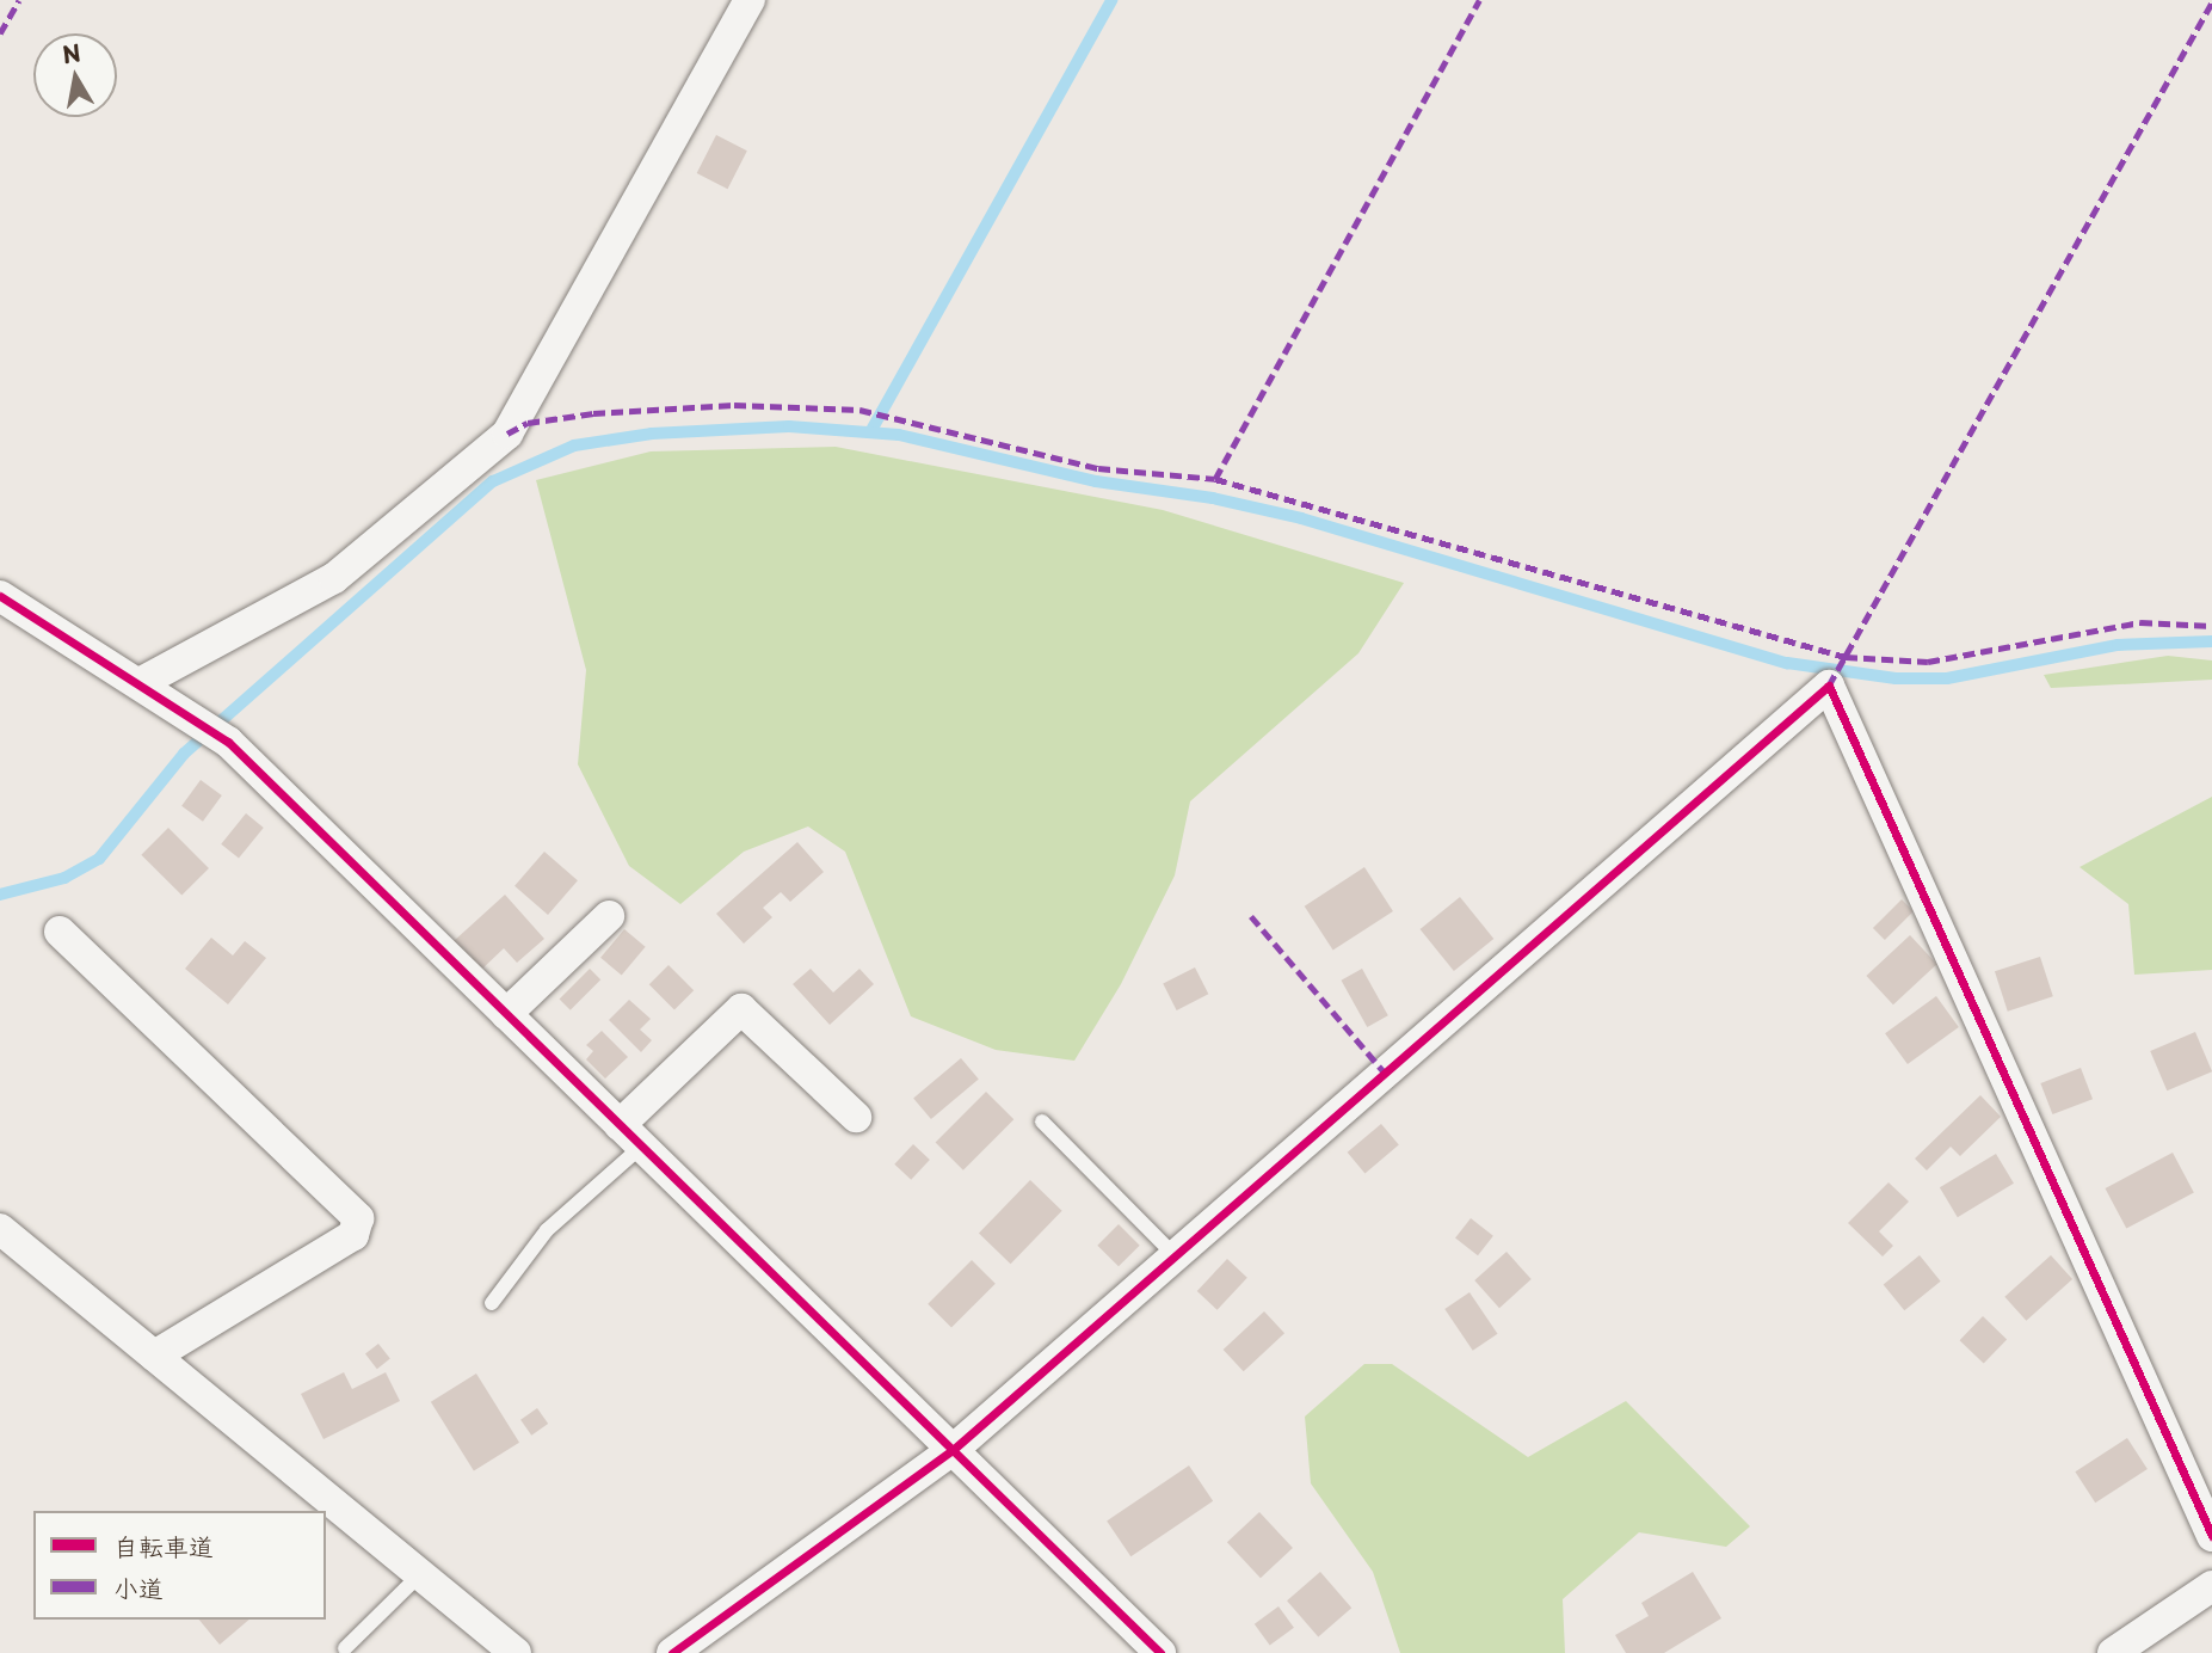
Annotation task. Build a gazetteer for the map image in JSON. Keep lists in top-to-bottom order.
{
  "legend": ["自転車道", "小道"],
  "north": "top"
}
